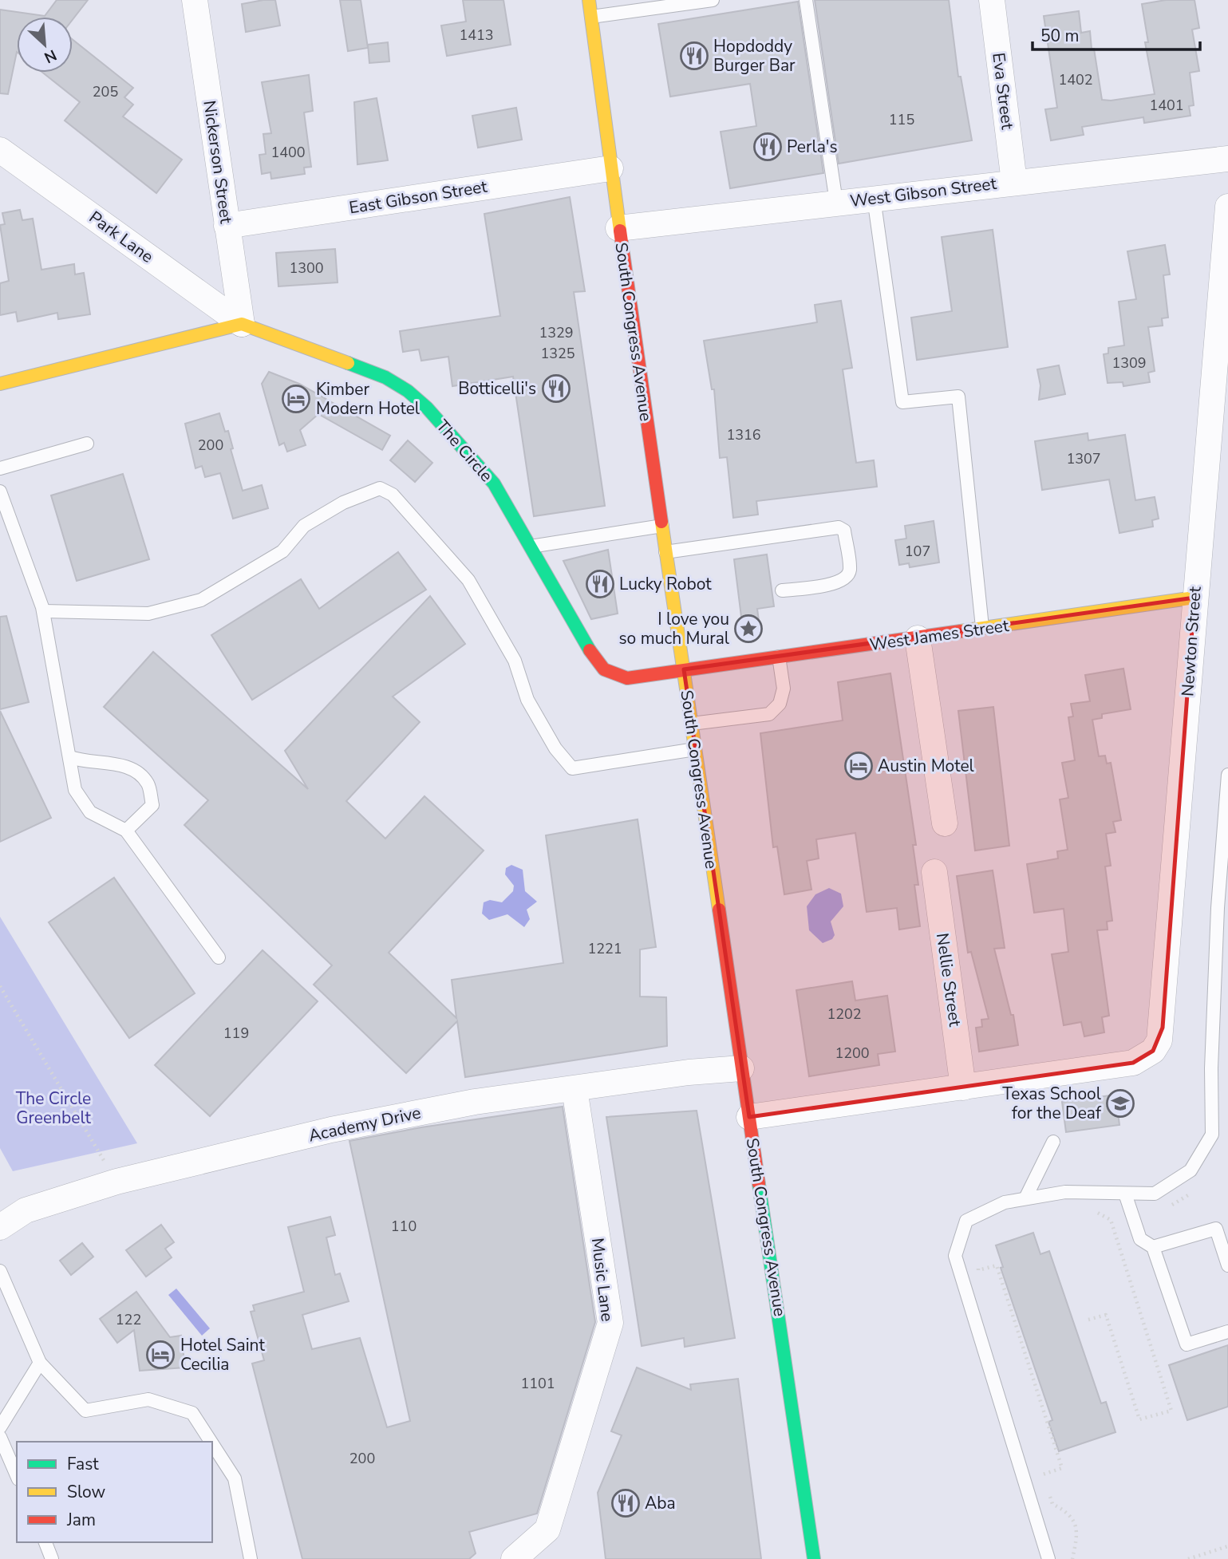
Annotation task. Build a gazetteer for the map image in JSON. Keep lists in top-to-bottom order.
{
  "streets": {
    "main road": ["South Congress Avenue", "The Circle", "West James Street"],
    "street": [
      "Eva Street",
      "Nickerson Street",
      "West Gibson Street",
      "East Gibson Street",
      "Park Lane",
      "Newton Street",
      "Nellie Street",
      "Academy Drive",
      "Music Lane"
    ]
  },
  "crossings": [
    ["Eva Street", "West Gibson Street"],
    ["Nickerson Street", "East Gibson Street"],
    ["Nickerson Street", "Park Lane"],
    ["Nickerson Street", "The Circle"],
    ["West Gibson Street", "South Congress Avenue"],
    ["East Gibson Street", "South Congress Avenue"],
    ["Park Lane", "The Circle"],
    ["South Congress Avenue", "The Circle"],
    ["South Congress Avenue", "West James Street"],
    ["South Congress Avenue", "Academy Drive"],
    ["The Circle", "West James Street"],
    ["West James Street", "Newton Street"],
    ["Newton Street", "Nellie Street"],
    ["Academy Drive", "Music Lane"]
  ],
  "parks": ["The Circle Greenbelt"],
  "places": {
    "restaurant": [
      "Hopdoddy Burger Bar",
      "Perla's",
      "Botticelli's",
      "Lucky Robot",
      "Aba"
    ],
    "hotel": ["Kimber Modern Hotel", "Austin Motel", "Hotel Saint Cecilia"],
    "place": ["I love you so much Mural"],
    "school or university": ["Texas School for the Deaf"]
  },
  "house_numbers": [
    "1413",
    "1402",
    "205",
    "1401",
    "115",
    "1400",
    "1300",
    "1329",
    "1325",
    "1309",
    "1316",
    "200",
    "1307",
    "107",
    "1221",
    "1202",
    "119",
    "1200",
    "110",
    "122",
    "1101",
    "200"
  ],
  "legend": ["Fast", "Slow", "Jam"],
  "scale_bar": "50 m",
  "north": "bottom right"
}
